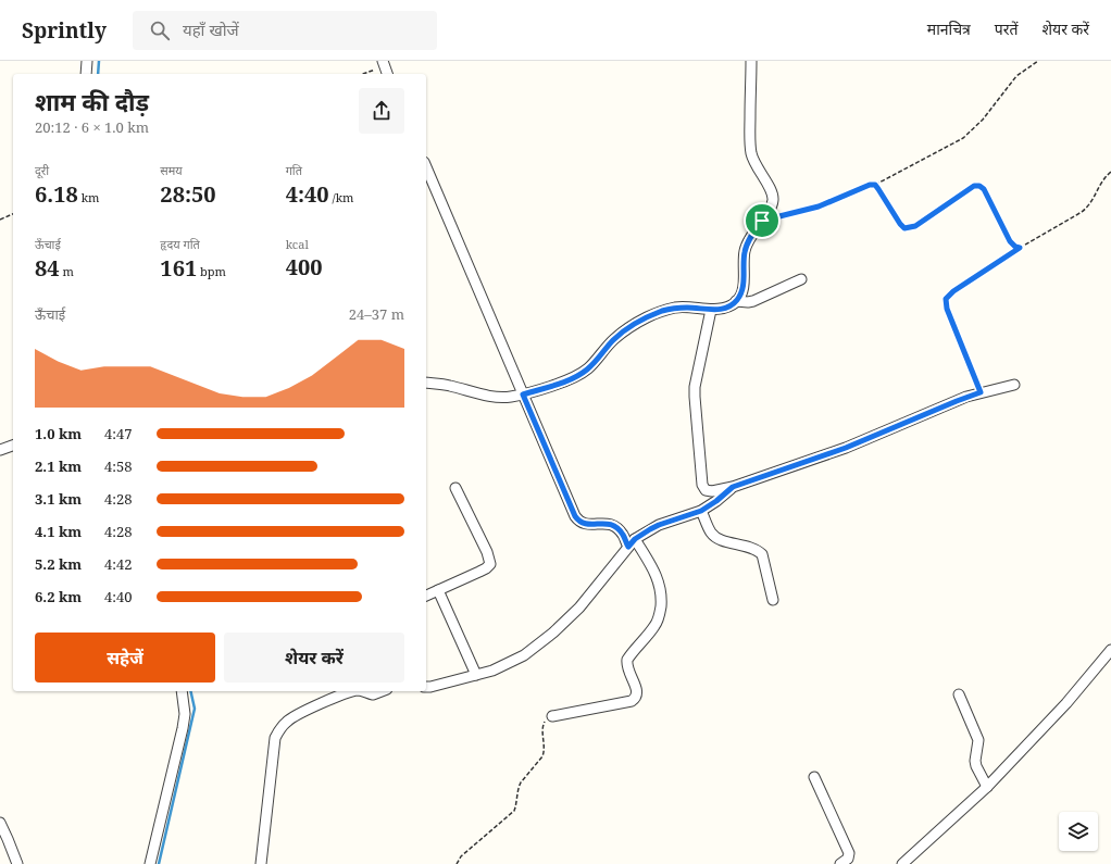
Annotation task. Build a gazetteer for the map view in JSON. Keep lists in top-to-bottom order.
{
  "page": {
    "header": "Sprintly",
    "search": "यहाँ खोजें",
    "nav": ["मानचित्र", "परतें", "शेयर करें"],
    "heading": ["शाम की दौड़", "20:12 · 6 × 1.0 km"],
    "stats": [
      ["दूरी", "6.18 km"],
      ["समय", "28:50"],
      ["गति", "4:40 /km"],
      ["ऊँचाई", "84 m"],
      ["हृदय गति", "161 bpm"],
      ["kcal", "400"]
    ],
    "chart": ["ऊँचाई", "24–37 m"],
    "list": [
      {
        "name": "1.0 km",
        "note": "4:47"
      },
      {
        "name": "2.1 km",
        "note": "4:58"
      },
      {
        "name": "3.1 km",
        "note": "4:28"
      },
      {
        "name": "4.1 km",
        "note": "4:28"
      },
      {
        "name": "5.2 km",
        "note": "4:42"
      },
      {
        "name": "6.2 km",
        "note": "4:40"
      }
    ],
    "buttons": ["सहेजें", "शेयर करें"]
  }
}
